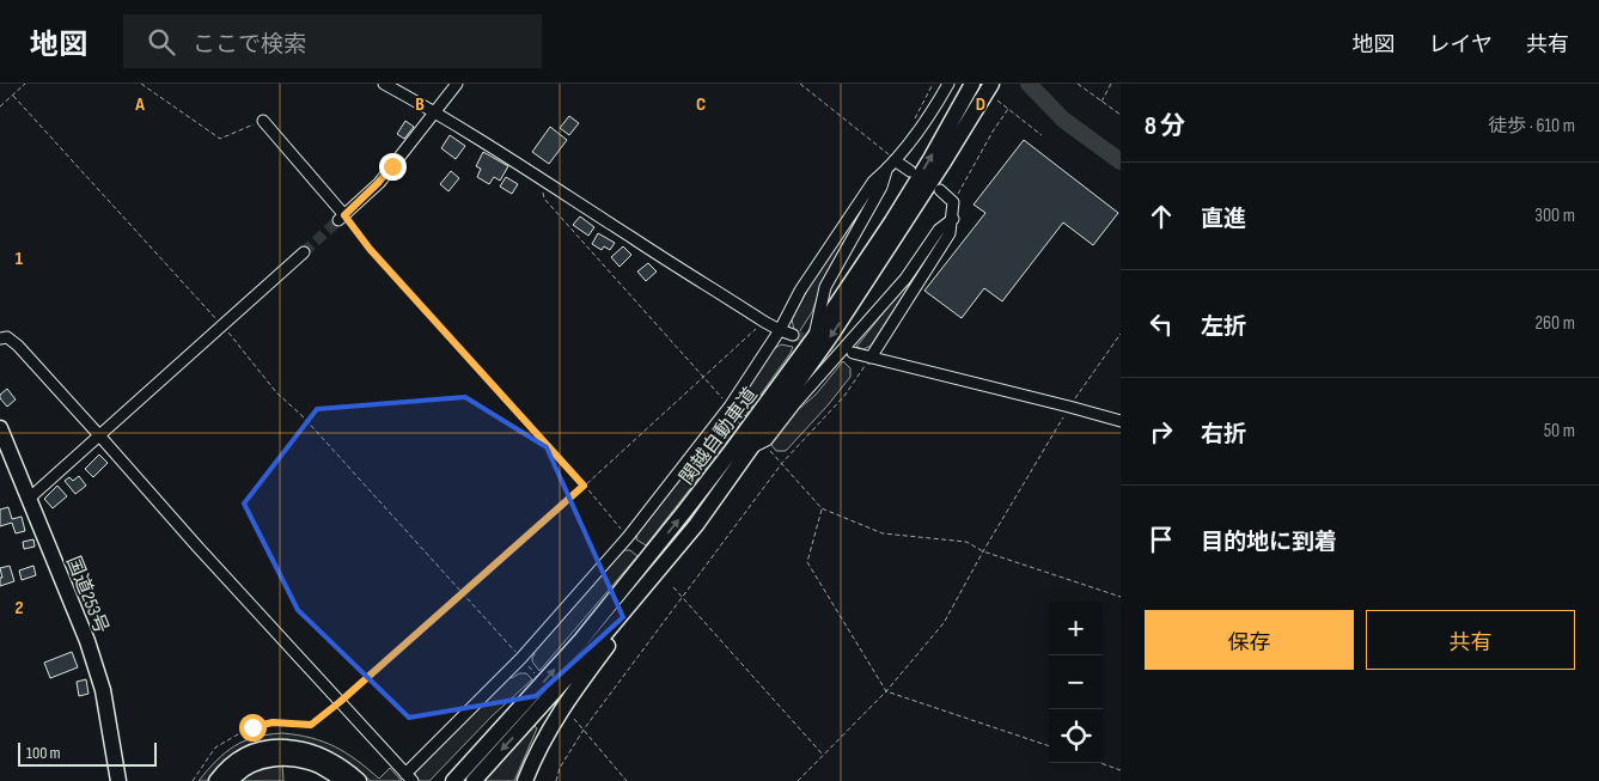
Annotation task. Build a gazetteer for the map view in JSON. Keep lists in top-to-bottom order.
{
  "streets": {
    "highway": ["関越自動車道", "国道253号"]
  },
  "scale_bar": "100 m",
  "page": {
    "header": "地図",
    "search": "ここで検索",
    "nav": ["地図", "レイヤ", "共有"],
    "heading": ["8 分", "徒歩 · 610 m"],
    "list": [
      ["直進", "300 m"],
      ["左折", "260 m"],
      ["右折", "50 m"],
      "目的地に到着"
    ],
    "buttons": ["保存", "共有"],
    "map_buttons": ["+", "−"],
    "scale": "100 m"
  },
  "grid": {
    "columns": [
      "A",
      "B",
      "C",
      "D"
    ],
    "rows": ["1", "2"]
  }
}
